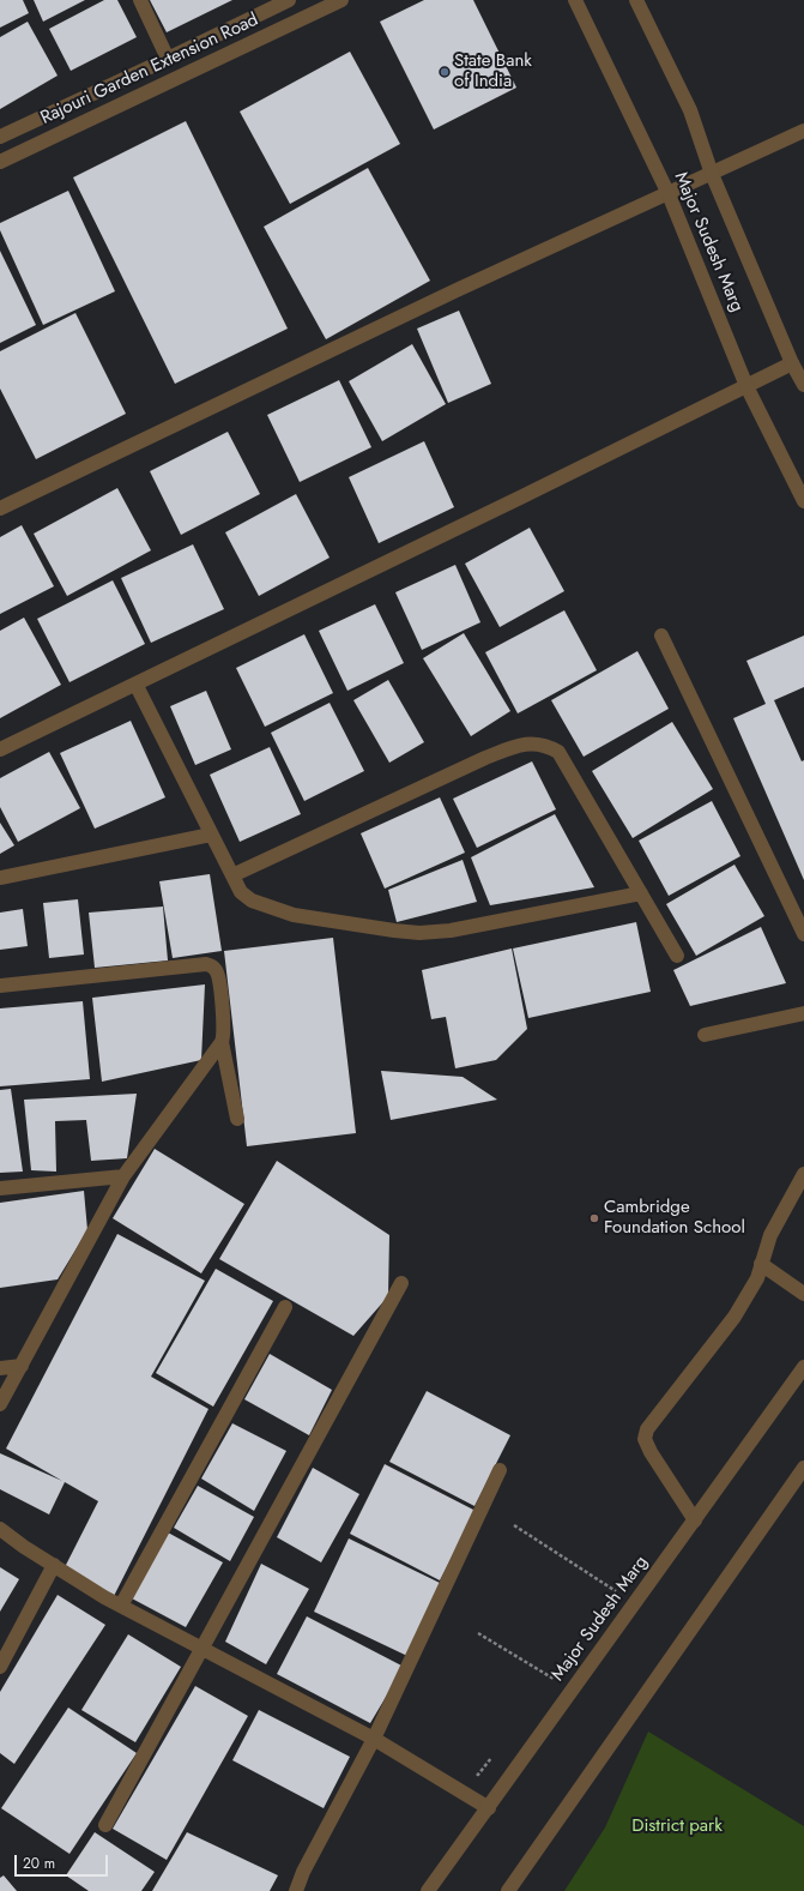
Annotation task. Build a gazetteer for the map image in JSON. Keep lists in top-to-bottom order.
{
  "streets": {
    "street": ["Rajouri Garden Extension Road", "Major Sudesh Marg"]
  },
  "parks": ["District park"],
  "places": ["State Bank of India", "Cambridge Foundation School"],
  "scale_bar": "20 m"
}
